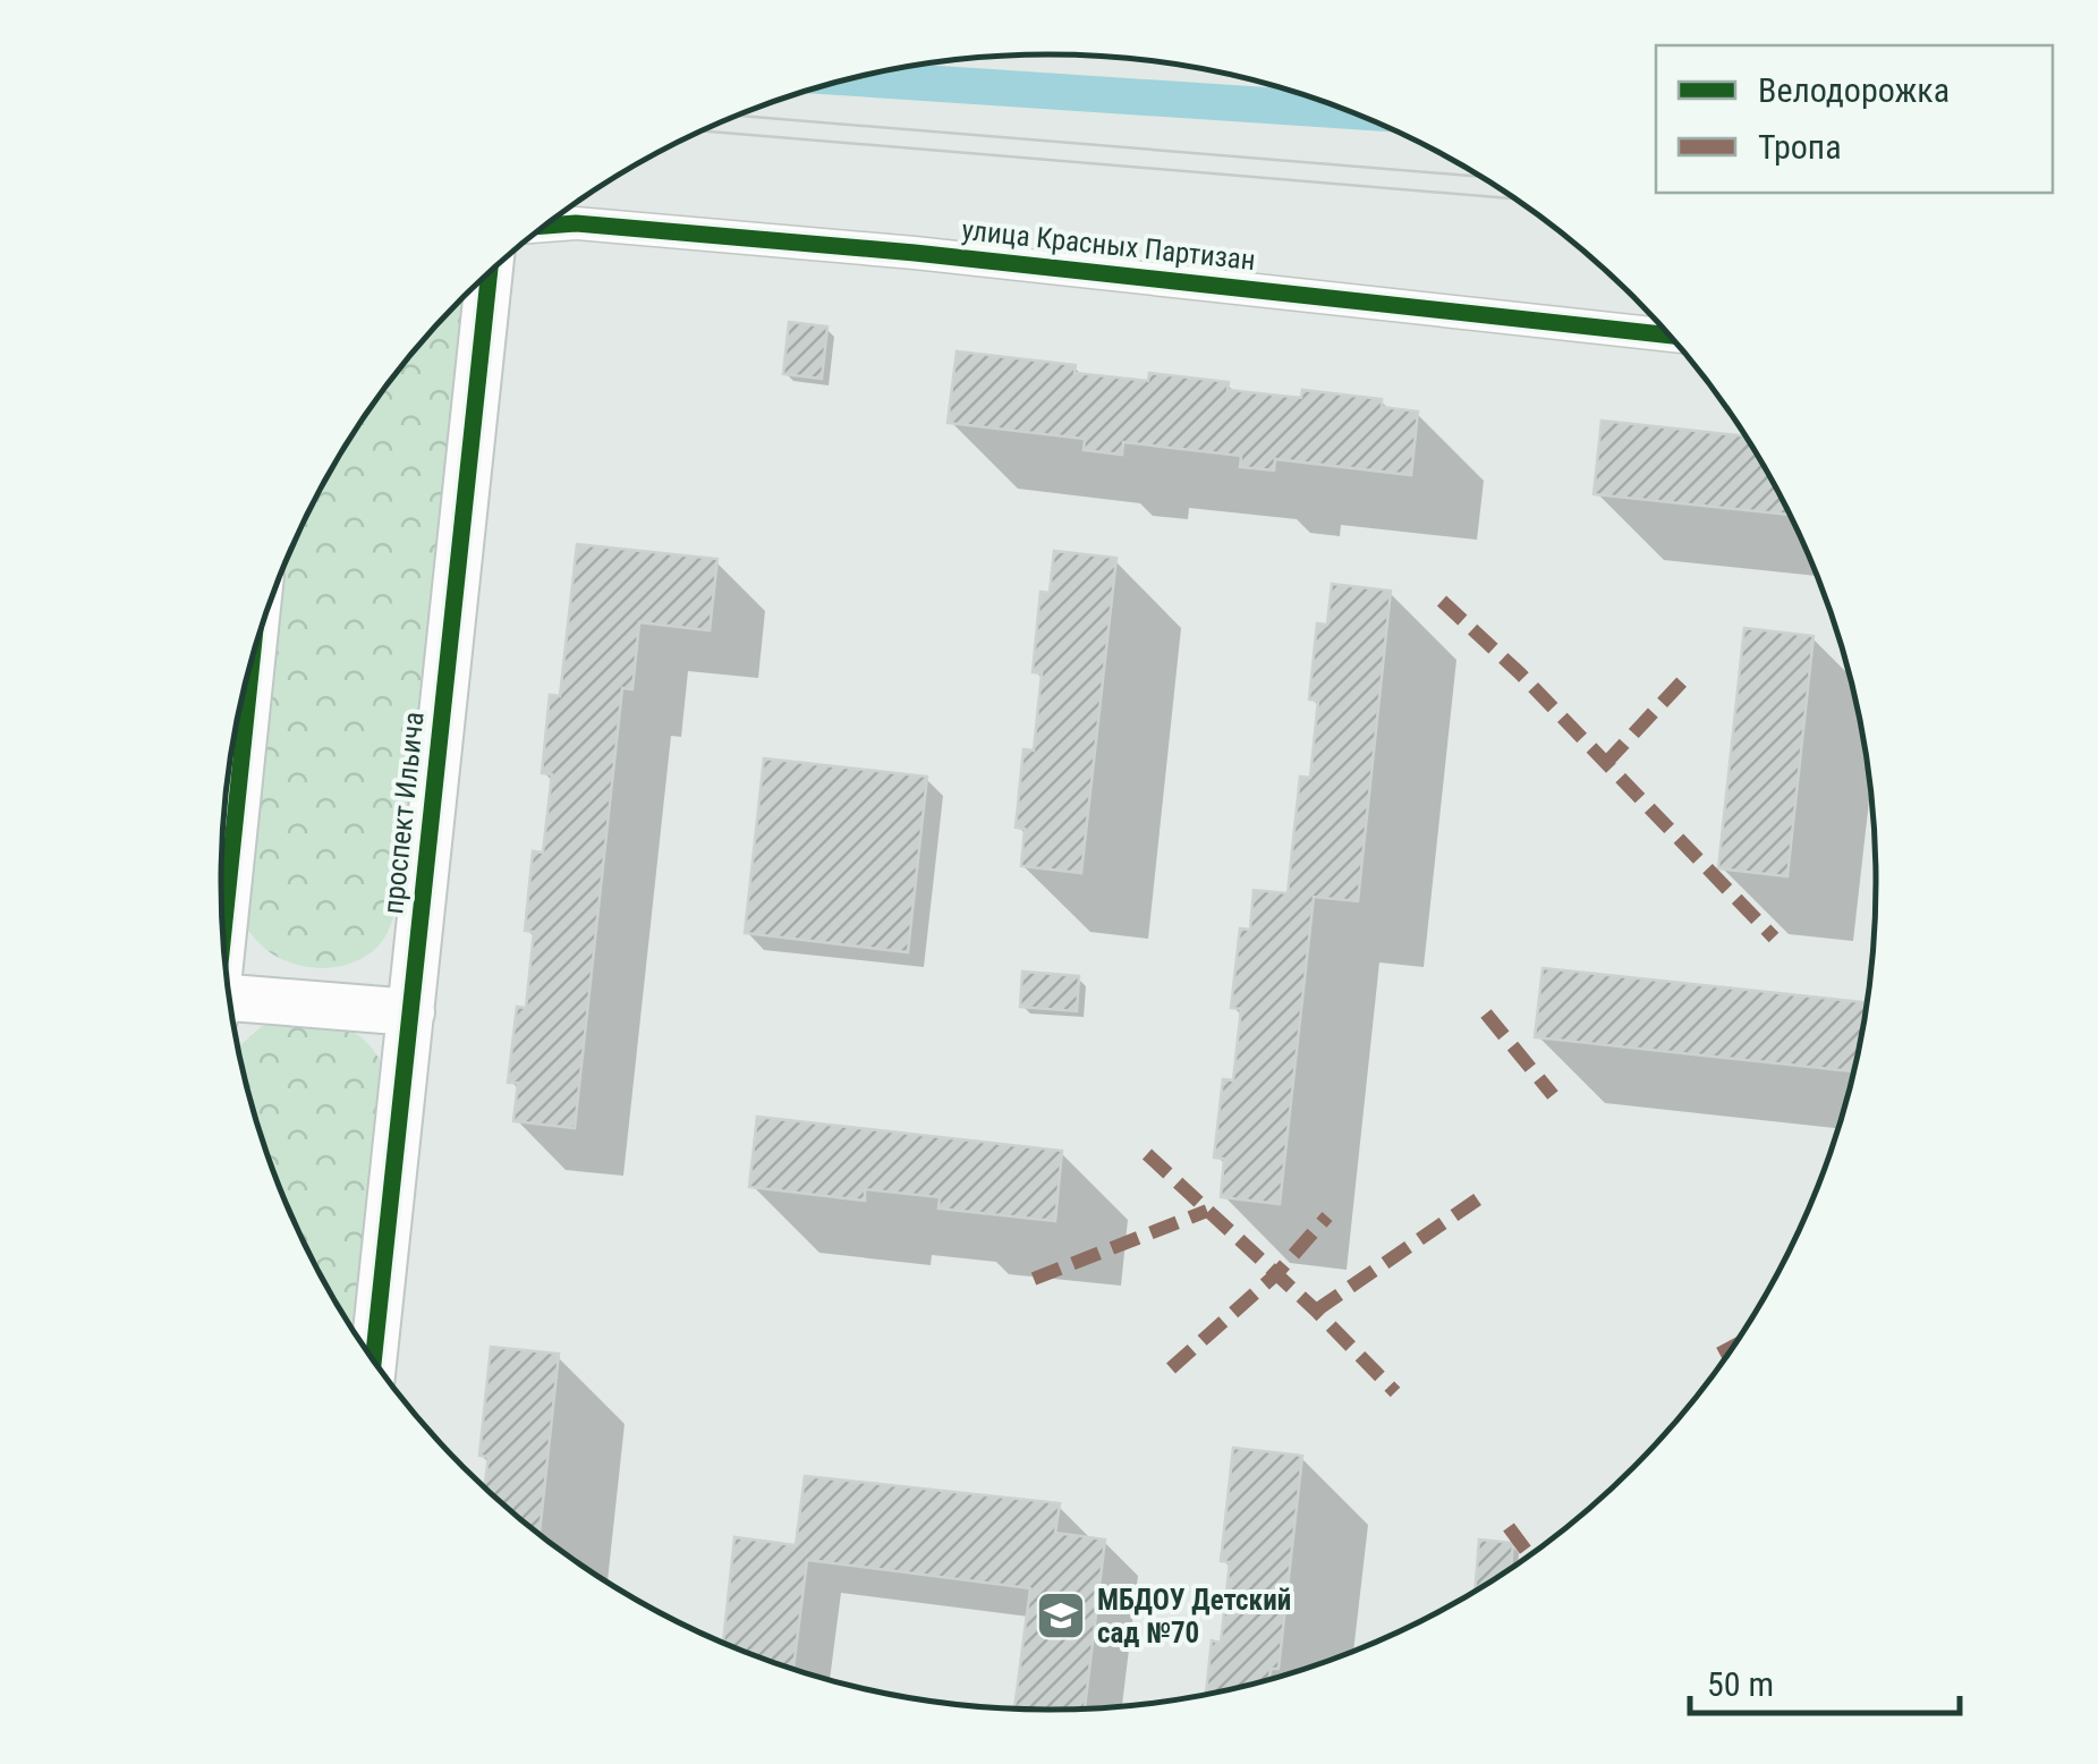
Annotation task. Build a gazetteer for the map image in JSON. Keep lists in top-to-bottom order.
{
  "streets": {
    "street": ["улица Красных Партизан", "проспект Ильича"]
  },
  "places": {
    "school or university": ["МБДОУ Детский сад №70"]
  },
  "legend": ["Велодорожка", "Тропа"],
  "scale_bar": "50 m"
}
